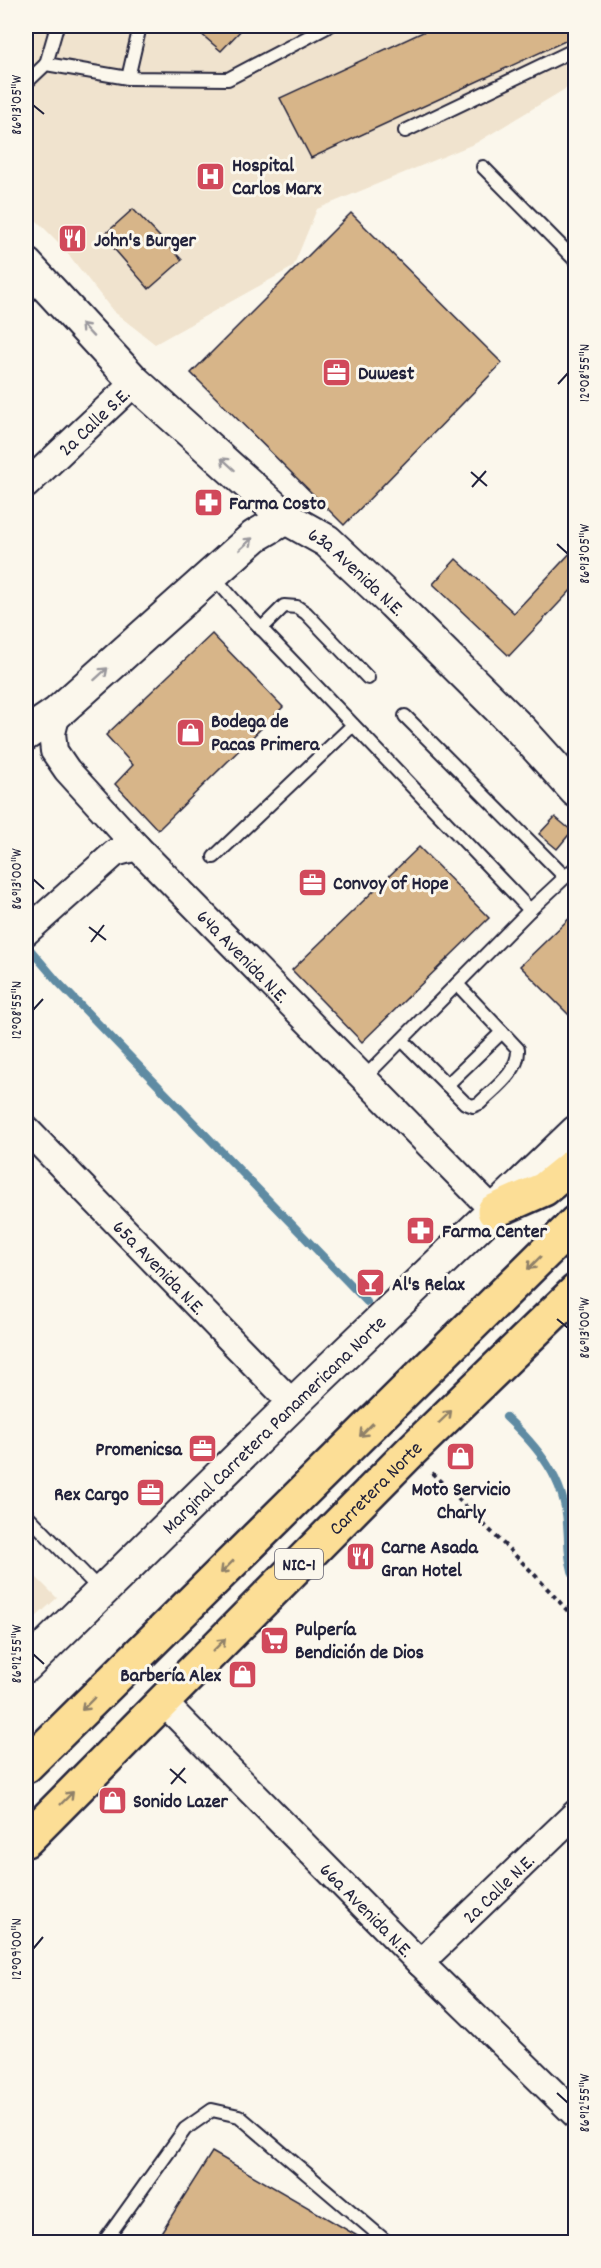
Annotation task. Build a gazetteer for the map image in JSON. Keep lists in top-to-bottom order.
{
  "streets": {
    "highway": ["Carretera Norte", "NIC-1"],
    "street": [
      "2a Calle S.E.",
      "63a Avenida N.E.",
      "64a Avenida N.E.",
      "65a Avenida N.E.",
      "Marginal Carretera Panamericana Norte",
      "2a Calle N.E.",
      "66a Avenida N.E."
    ]
  },
  "crossings": [
    ["2a Calle S.E.", "63a Avenida N.E."],
    ["64a Avenida N.E.", "Marginal Carretera Panamericana Norte"],
    ["65a Avenida N.E.", "Marginal Carretera Panamericana Norte"],
    ["Carretera Norte", "66a Avenida N.E."],
    ["2a Calle N.E.", "66a Avenida N.E."]
  ],
  "one_way": ["63a Avenida N.E."],
  "places": {
    "hospital": ["Hospital Carlos Marx"],
    "restaurant": ["John's Burger", "Carne Asada Gran Hotel"],
    "office": [
      "Duwest",
      "Convoy of Hope",
      "Promenicsa",
      "Rex Cargo"
    ],
    "pharmacy": ["Farma Costo", "Farma Center"],
    "shop": [
      "Bodega de Pacas Primera",
      "Moto Servicio Charly",
      "Barbería Alex",
      "Sonido Lazer"
    ],
    "bar": ["Al's Relax"],
    "supermarket": ["Pulpería Bendición de Dios"]
  },
  "coordinates": [
    "86°13'05\"W",
    "12°08'55\"N",
    "86°13'00\"W",
    "86°12'55\"W",
    "12°09'00\"N"
  ]
}
